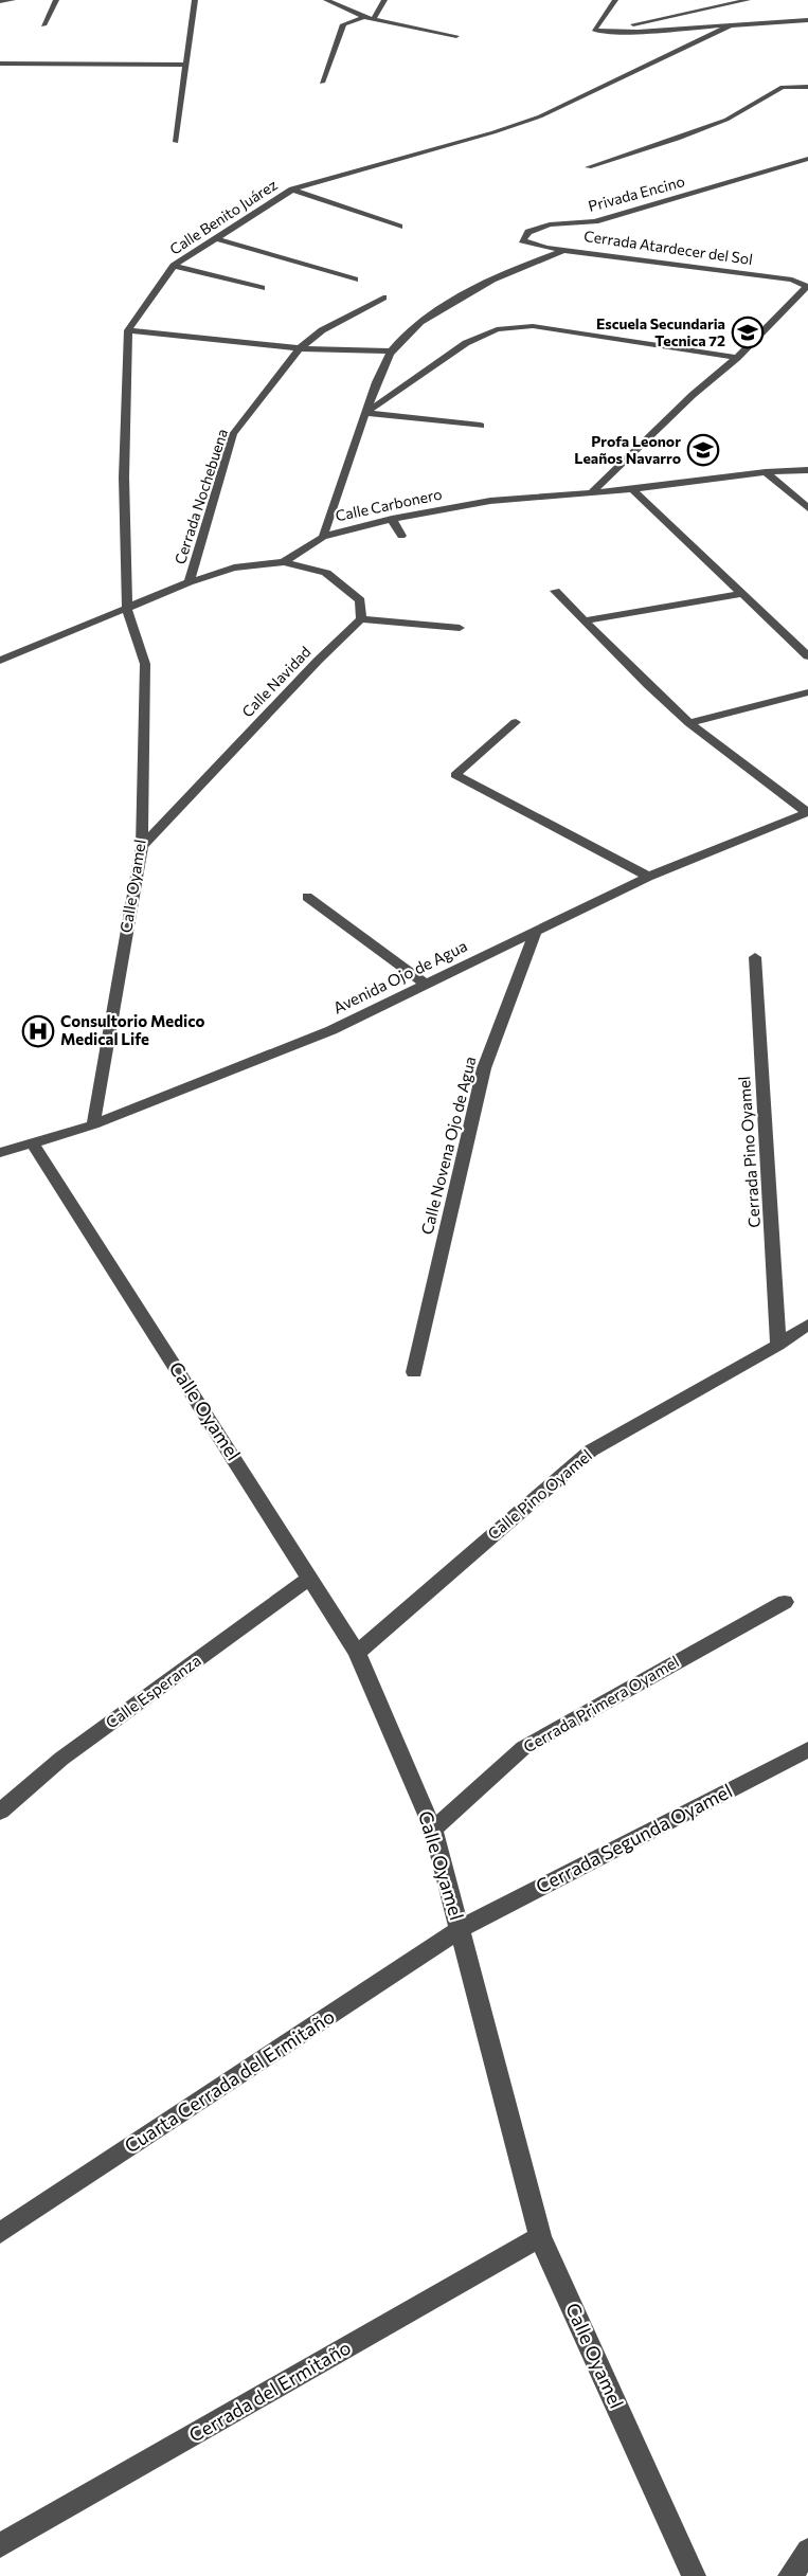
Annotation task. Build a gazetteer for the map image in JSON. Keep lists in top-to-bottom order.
{
  "streets": {
    "street": [
      "Privada Encino",
      "Calle Benito Juárez",
      "Cerrada Atardecer del Sol",
      "Cerrada Nochebuena",
      "Calle Carbonero",
      "Calle Navidad",
      "Calle Oyamel",
      "Avenida Ojo de Agua",
      "Calle Novena Ojo de Agua",
      "Cerrada Pino Oyamel",
      "Calle Pino Oyamel",
      "Calle Esperanza",
      "Cerrada Primera Oyamel",
      "Cerrada Segunda Oyamel",
      "Cuarta Cerrada del Ermitaño",
      "Cerrada del Ermitaño"
    ]
  },
  "crossings": [
    ["Privada Encino", "Cerrada Atardecer del Sol"],
    ["Cerrada Atardecer del Sol", "Calle Carbonero"],
    ["Cerrada Nochebuena", "Calle Carbonero"],
    ["Calle Carbonero", "Calle Oyamel"],
    ["Calle Navidad", "Calle Oyamel"],
    ["Calle Oyamel", "Avenida Ojo de Agua"],
    ["Calle Oyamel", "Calle Pino Oyamel"],
    ["Calle Oyamel", "Calle Esperanza"],
    ["Calle Oyamel", "Cerrada Primera Oyamel"],
    ["Calle Oyamel", "Cerrada Segunda Oyamel"],
    ["Calle Oyamel", "Cuarta Cerrada del Ermitaño"],
    ["Calle Oyamel", "Cerrada del Ermitaño"],
    ["Avenida Ojo de Agua", "Calle Novena Ojo de Agua"],
    ["Cerrada Pino Oyamel", "Calle Pino Oyamel"],
    ["Cerrada Segunda Oyamel", "Cuarta Cerrada del Ermitaño"]
  ],
  "places": {
    "school or university": ["Escuela Secundaria Tecnica 72", "Profa Leonor Leaños Navarro"],
    "hospital": ["Consultorio Medico Medical Life"]
  }
}
